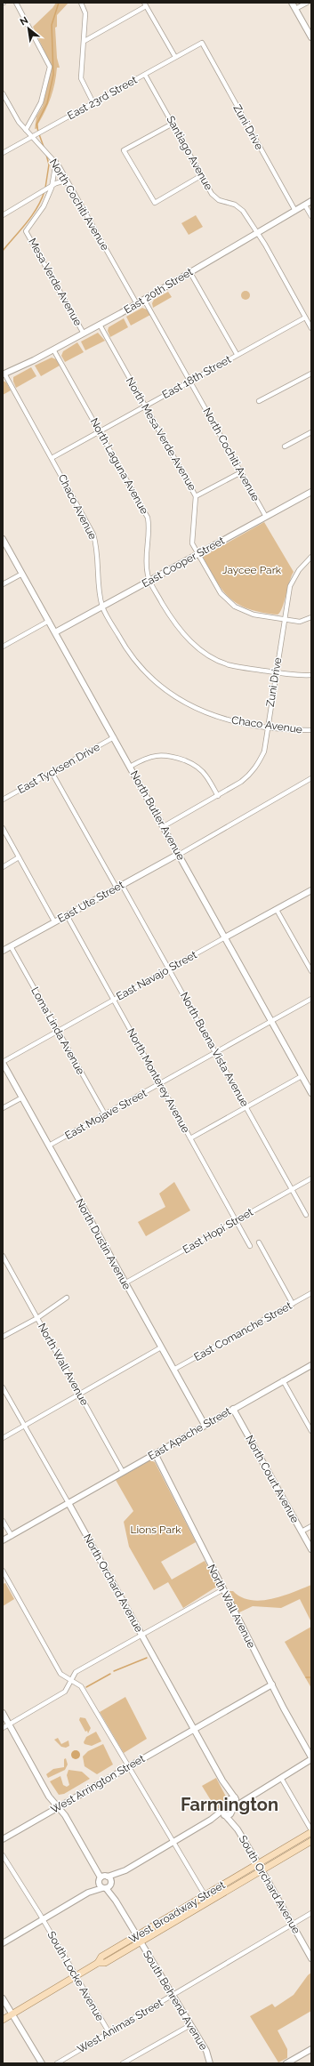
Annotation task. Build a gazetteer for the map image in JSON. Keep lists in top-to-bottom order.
{
  "streets": {
    "main road": ["West Broadway Street"],
    "street": [
      "East 23rd Street",
      "Zuni Drive",
      "Santiago Avenue",
      "North Cochiti Avenue",
      "Mesa Verde Avenue",
      "East 20th Street",
      "East 18th Street",
      "North Mesa Verde Avenue",
      "North Laguna Avenue",
      "Chaco Avenue",
      "East Cooper Street",
      "East Tycksen Drive",
      "North Butler Avenue",
      "East Ute Street",
      "East Navajo Street",
      "Loma Linda Avenue",
      "North Buena Vista Avenue",
      "North Monterey Avenue",
      "East Mojave Street",
      "East Hopi Street",
      "North Dustin Avenue",
      "East Comanche Street",
      "North Wall Avenue",
      "East Apache Street",
      "North Court Avenue",
      "North Orchard Avenue",
      "West Arrington Street",
      "South Orchard Avenue",
      "South Locke Avenue",
      "South Behrend Avenue",
      "West Animas Street"
    ]
  },
  "crossings": [
    ["East 23rd Street", "Zuni Drive"],
    ["East 23rd Street", "Santiago Avenue"],
    ["East 23rd Street", "North Cochiti Avenue"],
    ["Zuni Drive", "East 20th Street"],
    ["Zuni Drive", "North Mesa Verde Avenue"],
    ["Zuni Drive", "North Laguna Avenue"],
    ["Zuni Drive", "Chaco Avenue"],
    ["Zuni Drive", "North Butler Avenue"],
    ["Santiago Avenue", "East 20th Street"],
    ["Santiago Avenue", "East 18th Street"],
    ["North Cochiti Avenue", "East 20th Street"],
    ["North Cochiti Avenue", "East 18th Street"],
    ["North Cochiti Avenue", "East Cooper Street"],
    ["Mesa Verde Avenue", "East 20th Street"],
    ["East 20th Street", "North Mesa Verde Avenue"],
    ["East 20th Street", "North Laguna Avenue"],
    ["East 20th Street", "Chaco Avenue"],
    ["East 18th Street", "North Mesa Verde Avenue"],
    ["East 18th Street", "North Laguna Avenue"],
    ["East 18th Street", "Chaco Avenue"],
    ["North Mesa Verde Avenue", "East Cooper Street"],
    ["North Laguna Avenue", "East Cooper Street"],
    ["Chaco Avenue", "East Cooper Street"],
    ["East Cooper Street", "North Butler Avenue"],
    ["East Tycksen Drive", "North Butler Avenue"],
    ["East Tycksen Drive", "North Buena Vista Avenue"],
    ["North Butler Avenue", "East Ute Street"],
    ["North Butler Avenue", "East Navajo Street"],
    ["North Butler Avenue", "East Mojave Street"],
    ["East Ute Street", "Loma Linda Avenue"],
    ["East Ute Street", "North Buena Vista Avenue"],
    ["East Ute Street", "North Monterey Avenue"],
    ["East Navajo Street", "Loma Linda Avenue"],
    ["East Navajo Street", "North Buena Vista Avenue"],
    ["East Navajo Street", "North Monterey Avenue"],
    ["East Navajo Street", "North Dustin Avenue"],
    ["Loma Linda Avenue", "East Mojave Street"],
    ["North Buena Vista Avenue", "East Mojave Street"],
    ["North Buena Vista Avenue", "East Hopi Street"],
    ["North Monterey Avenue", "East Mojave Street"],
    ["North Monterey Avenue", "East Hopi Street"],
    ["East Mojave Street", "North Dustin Avenue"],
    ["East Hopi Street", "North Dustin Avenue"],
    ["North Dustin Avenue", "East Comanche Street"],
    ["North Dustin Avenue", "East Apache Street"],
    ["North Wall Avenue", "East Apache Street"],
    ["North Wall Avenue", "West Arrington Street"],
    ["East Apache Street", "North Court Avenue"],
    ["East Apache Street", "North Orchard Avenue"],
    ["North Orchard Avenue", "West Arrington Street"],
    ["South Orchard Avenue", "West Broadway Street"],
    ["South Orchard Avenue", "West Animas Street"],
    ["West Broadway Street", "South Locke Avenue"],
    ["West Broadway Street", "South Behrend Avenue"],
    ["South Locke Avenue", "West Animas Street"],
    ["South Behrend Avenue", "West Animas Street"]
  ],
  "districts": ["Farmington"],
  "parks": ["Jaycee Park", "Lions Park"],
  "north": "top left"
}
